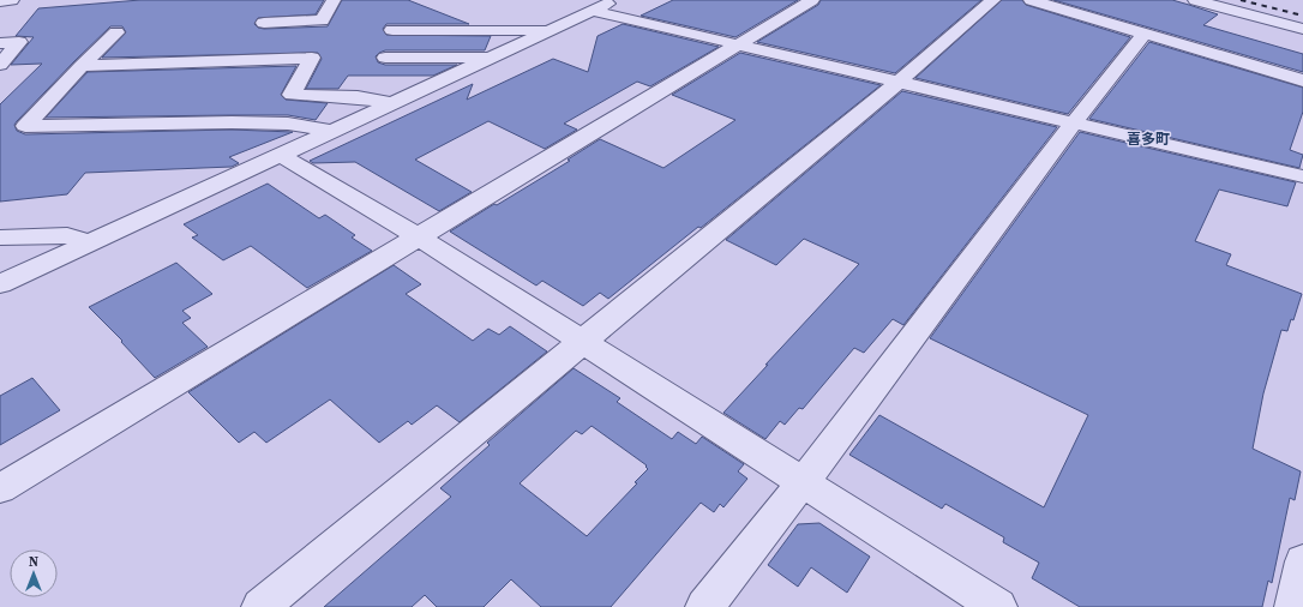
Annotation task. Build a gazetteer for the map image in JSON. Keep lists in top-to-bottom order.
{
  "districts": ["喜多町"],
  "north": "top"
}
